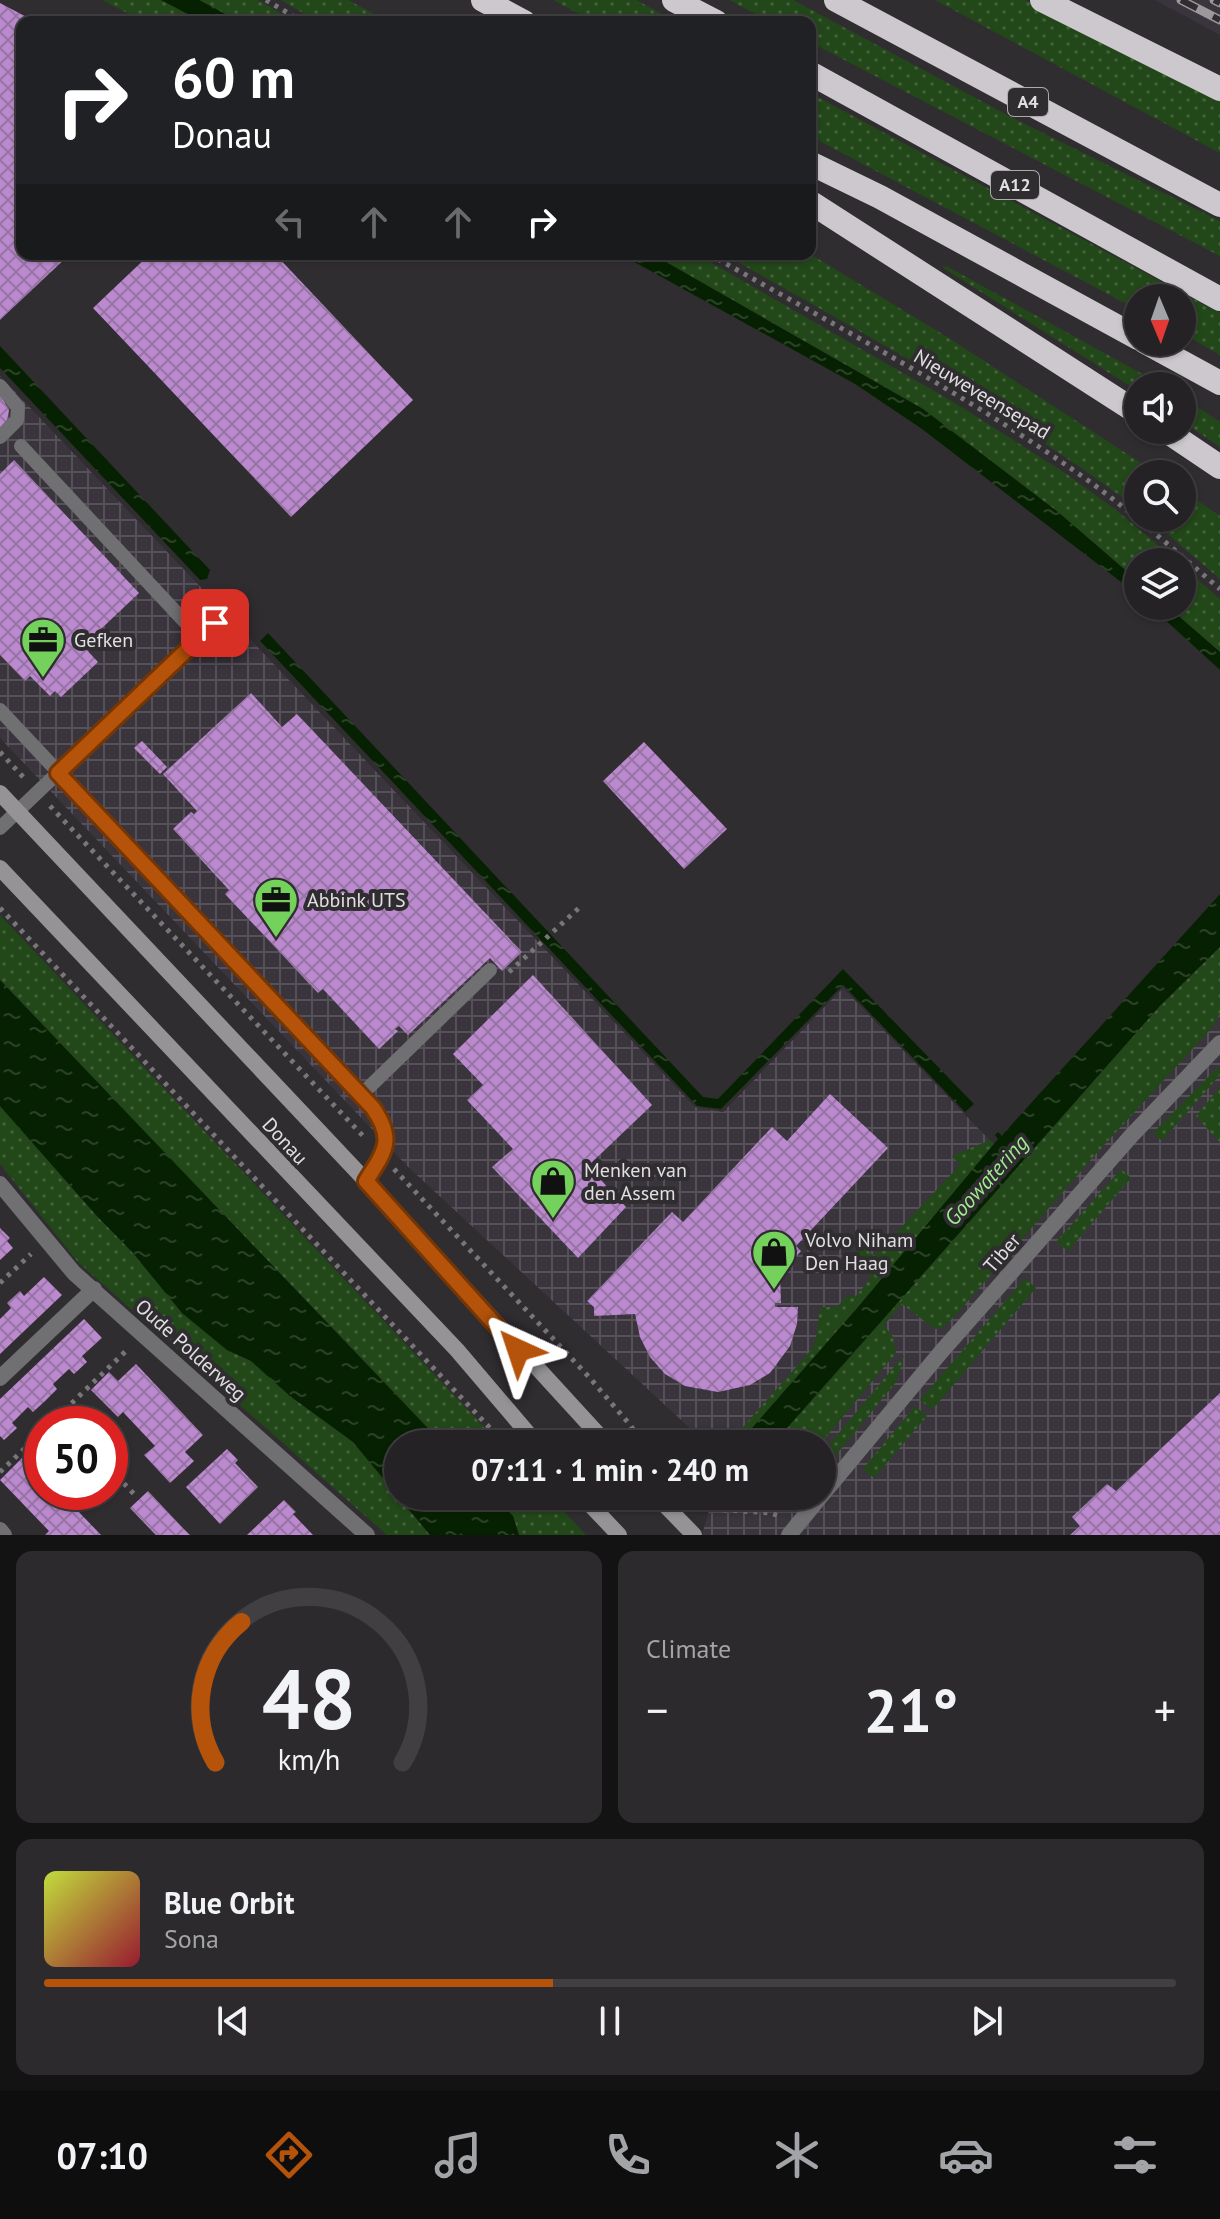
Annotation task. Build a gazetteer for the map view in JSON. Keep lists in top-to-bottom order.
{
  "streets": {
    "highway": ["A4", "A12"],
    "main road": ["Donau"],
    "street": ["Tiber", "Oude Polderweg"],
    "path": ["Nieuweveensepad"]
  },
  "water": ["Goowatering"],
  "places": {
    "office": ["Gefken", "Abbink UTS"],
    "shop": ["Menken van den Assem", "Volvo Niham Den Haag"]
  },
  "north": "bottom",
  "page": {
    "turn": ["60 m", "Donau"],
    "limit": "50",
    "trip": "07:11 · 1 min · 240 m",
    "tile": "Climate",
    "heat": ["−", "21°", "+"],
    "song": ["Blue Orbit", "Sona"],
    "tabs": "07:10",
    "gauge": ["48", "km/h"]
  }
}
